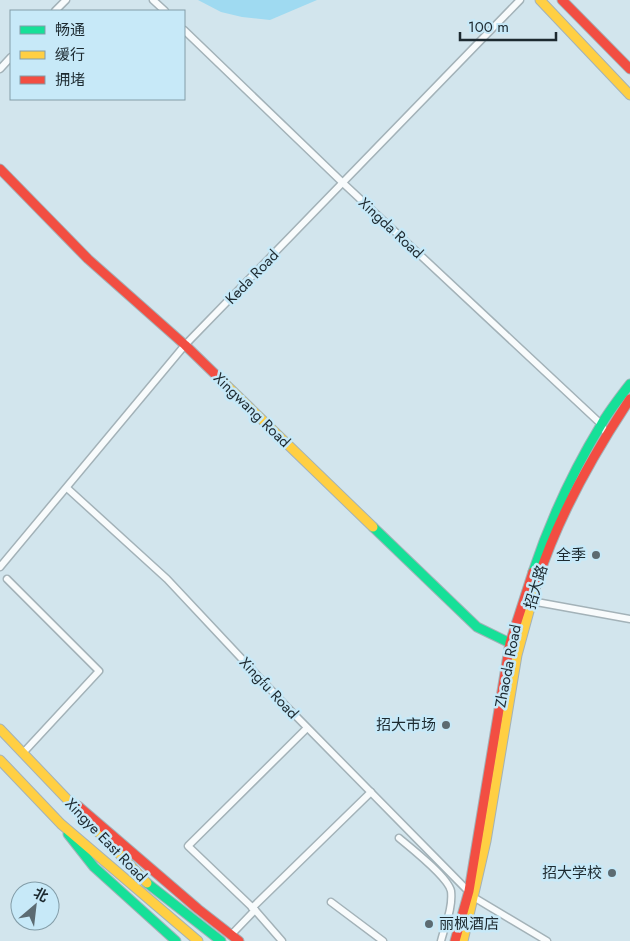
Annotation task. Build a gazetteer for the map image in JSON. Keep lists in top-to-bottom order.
{
  "streets": {
    "main road": [
      "Xingwang Road",
      "招大路",
      "Zhaoda Road",
      "Xingye East Road"
    ],
    "street": ["Xingda Road", "Keda Road", "Xingfu Road"]
  },
  "crossings": [
    ["Xingda Road", "Keda Road"],
    ["Xingda Road", "招大路"],
    ["Xingda Road", "Zhaoda Road"],
    ["Keda Road", "Xingwang Road"],
    ["Keda Road", "Xingfu Road"],
    ["Xingwang Road", "招大路"],
    ["Xingwang Road", "Zhaoda Road"],
    ["招大路", "Zhaoda Road"],
    ["Zhaoda Road", "Xingfu Road"]
  ],
  "places": [
    "全季",
    "招大市场",
    "招大学校",
    "丽枫酒店"
  ],
  "legend": ["畅通", "缓行", "拥堵"],
  "scale_bar": "100 m",
  "north": "top right"
}
